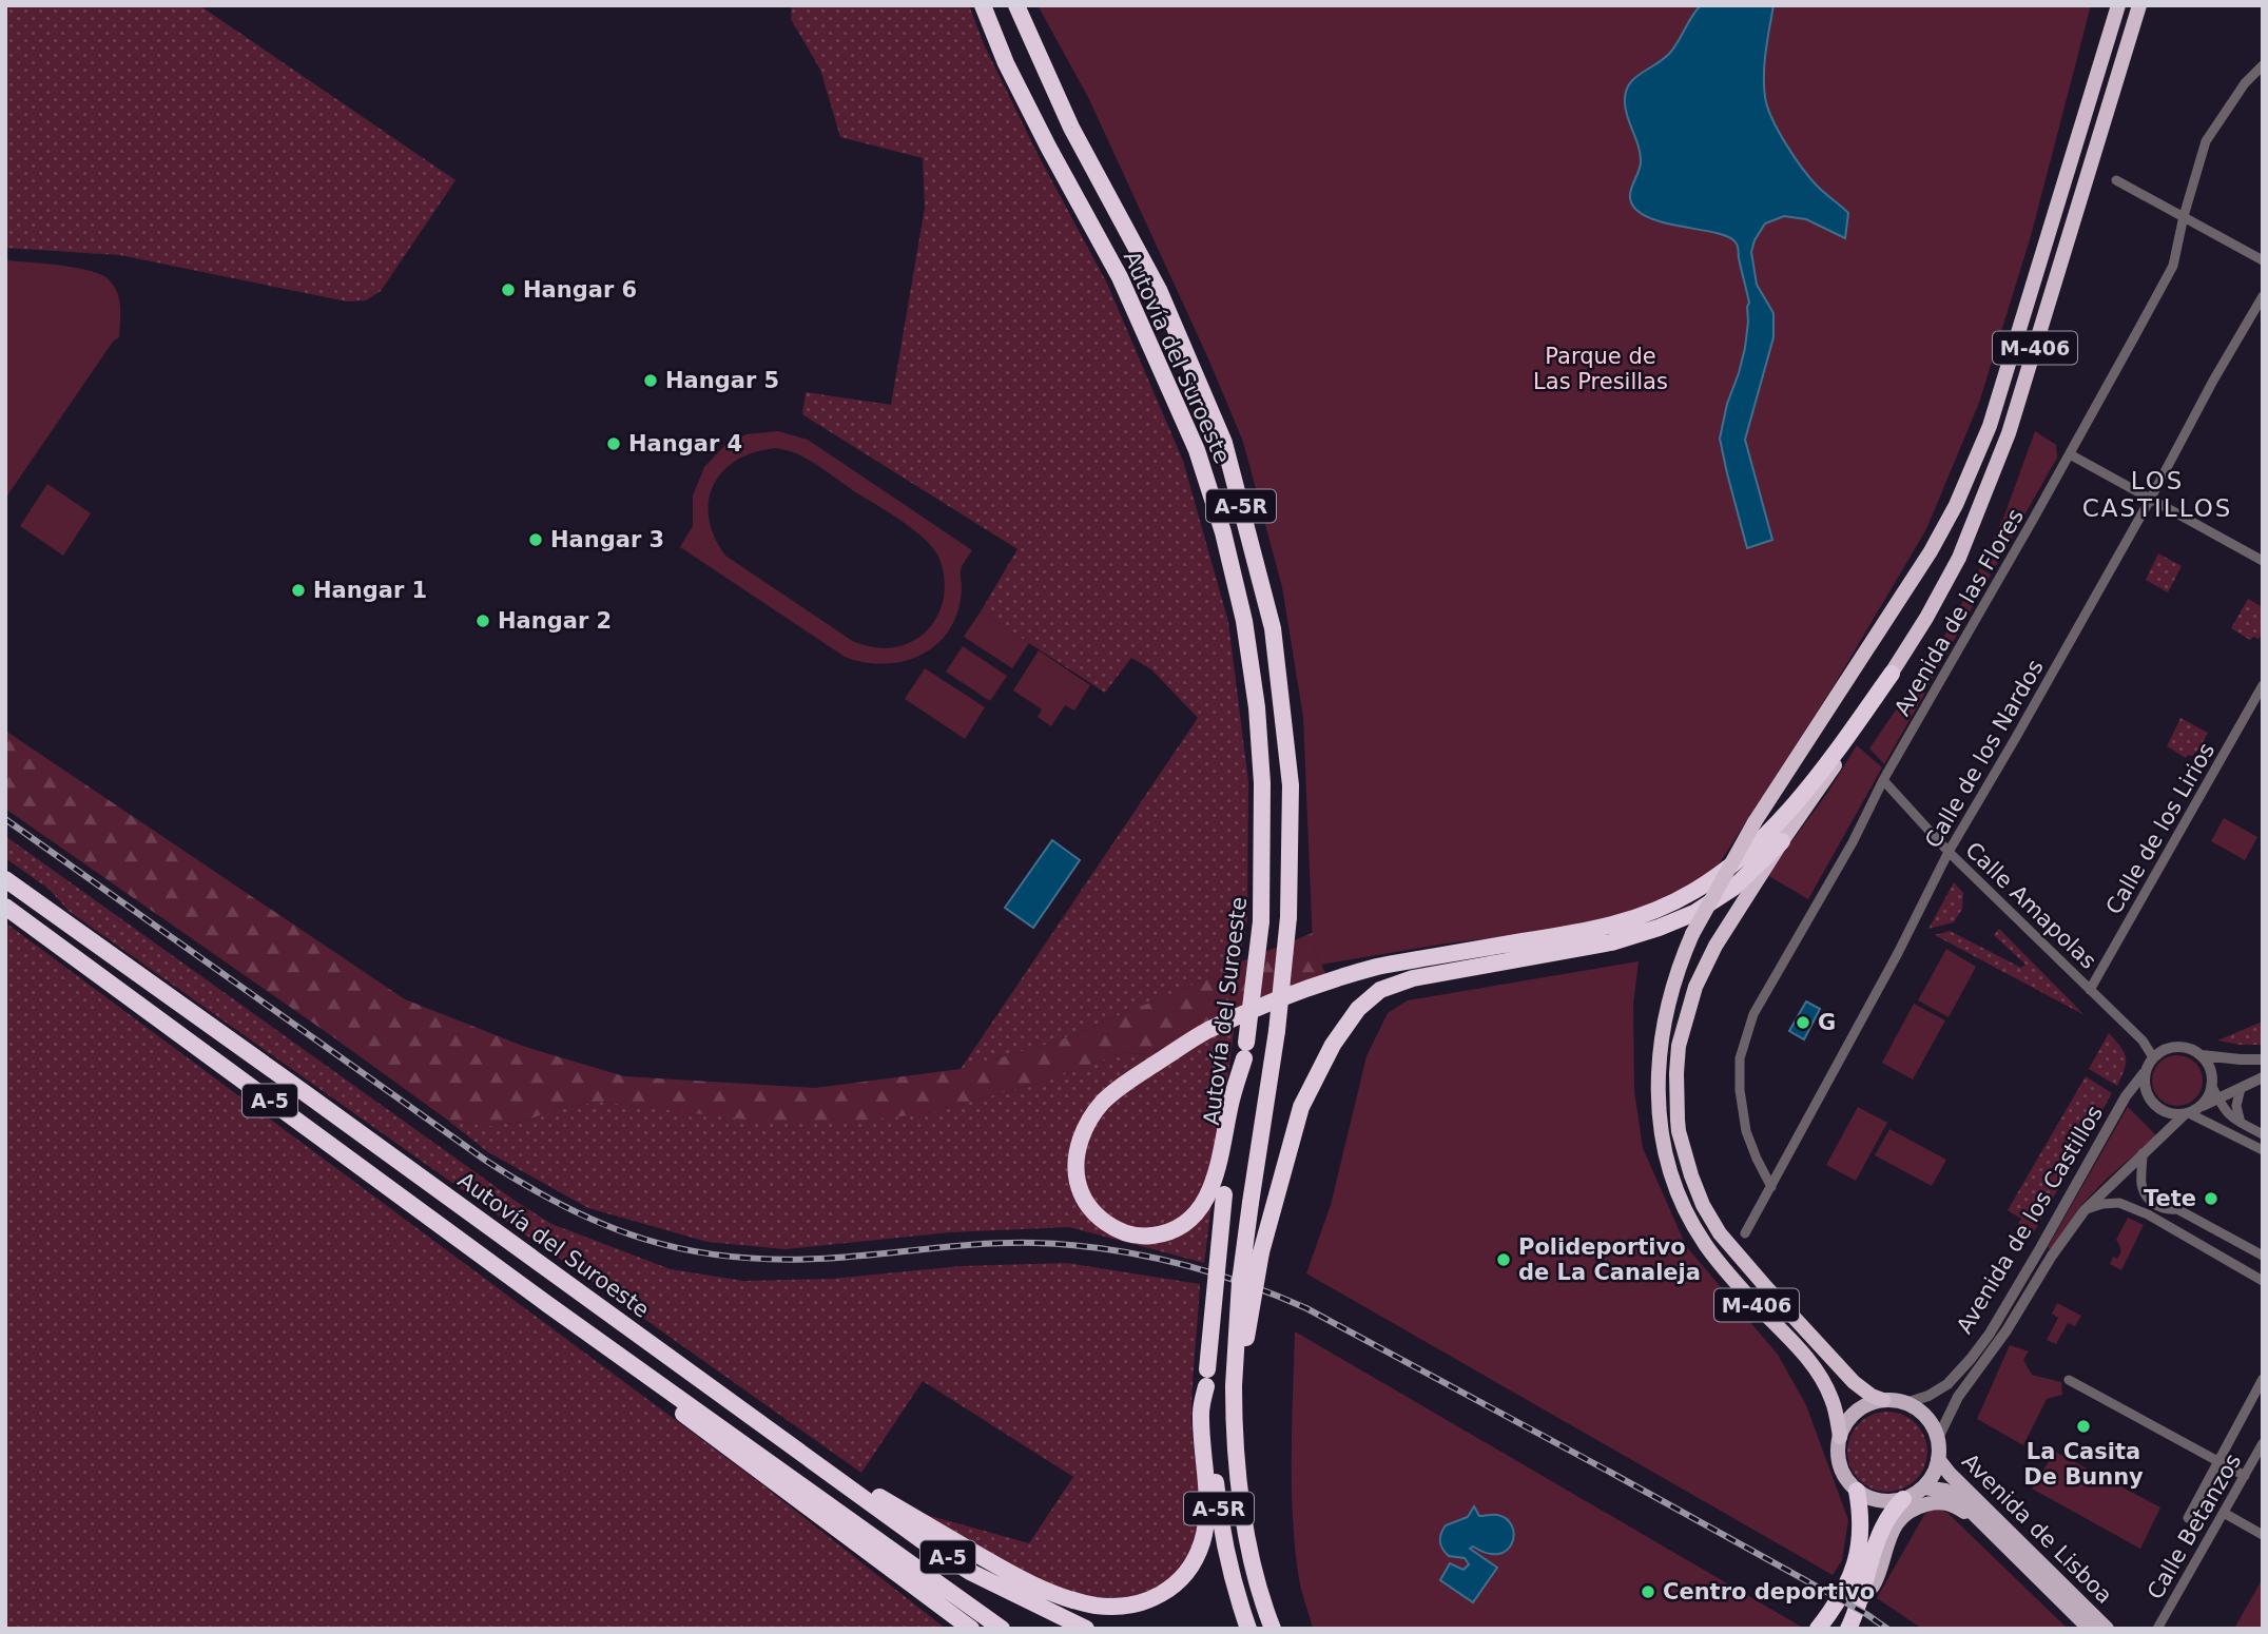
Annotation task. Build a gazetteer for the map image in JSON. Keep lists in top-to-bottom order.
{
  "streets": {
    "highway": [
      "M-406",
      "Autovía del Suroeste",
      "A-5R",
      "A-5"
    ],
    "main road": ["Avenida de Lisboa"],
    "street": [
      "Avenida de las Flores",
      "Calle de los Nardos",
      "Calle de los Lirios",
      "Calle Amapolas",
      "Avenida de los Castillos",
      "Calle Betanzos"
    ]
  },
  "crossings": [
    ["M-406", "Avenida de los Castillos"],
    ["M-406", "Avenida de Lisboa"],
    ["Avenida de las Flores", "Calle de los Nardos"],
    ["Avenida de las Flores", "Calle Amapolas"],
    ["Calle de los Nardos", "Calle Amapolas"],
    ["Calle de los Lirios", "Calle Amapolas"],
    ["Calle Amapolas", "Avenida de los Castillos"],
    ["Avenida de los Castillos", "Avenida de Lisboa"]
  ],
  "districts": ["LOS CASTILLOS"],
  "parks": ["Parque de Las Presillas"],
  "places": [
    "Hangar 6",
    "Hangar 5",
    "Hangar 4",
    "Hangar 3",
    "Hangar 1",
    "Hangar 2",
    "G",
    "Tete",
    "Polideportivo de La Canaleja",
    "La Casita De Bunny",
    "Centro deportivo"
  ]
}
